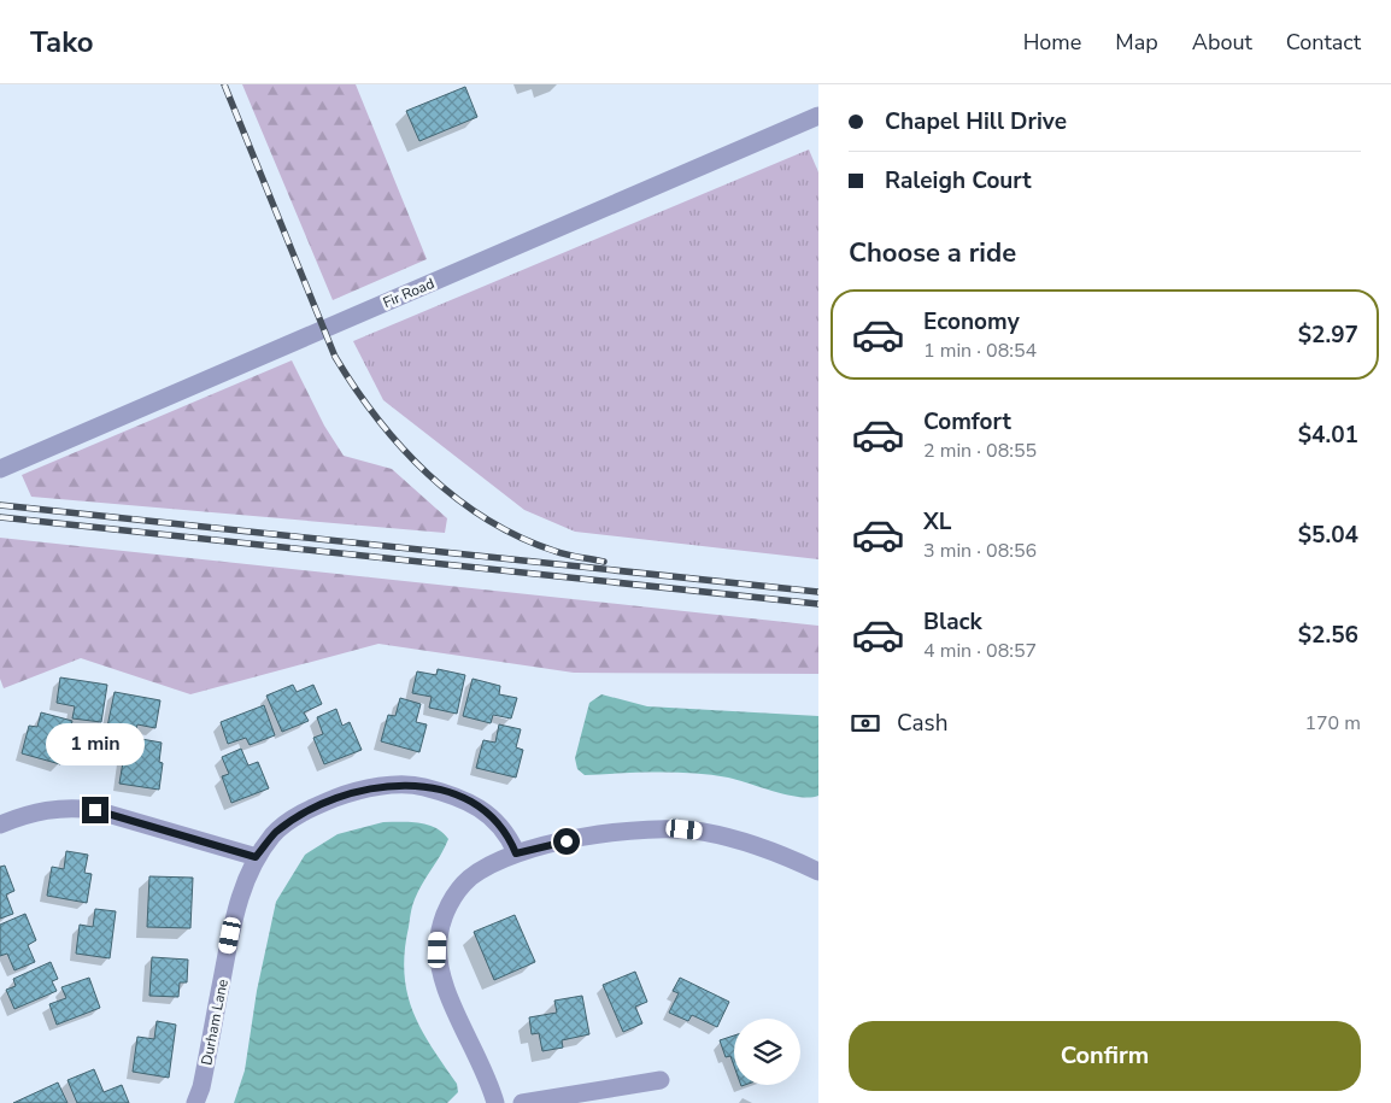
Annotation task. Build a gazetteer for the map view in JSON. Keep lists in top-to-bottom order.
{
  "streets": {
    "street": ["Fir Road", "Durham Lane"]
  },
  "page": {
    "header": "Tako",
    "nav": [
      "Home",
      "Map",
      "About",
      "Contact"
    ],
    "banner": ["Chapel Hill Drive", "Raleigh Court"],
    "heading": "Choose a ride",
    "list": [
      {
        "name": "Economy",
        "note": "1 min · 08:54",
        "value": "$2.97"
      },
      {
        "name": "Comfort",
        "note": "2 min · 08:55",
        "value": "$4.01"
      },
      {
        "name": "XL",
        "note": "3 min · 08:56",
        "value": "$5.04"
      },
      {
        "name": "Black",
        "note": "4 min · 08:57",
        "value": "$2.56"
      }
    ],
    "pay": ["Cash", "170 m"],
    "bubble": "1 min",
    "buttons": "Confirm"
  }
}
